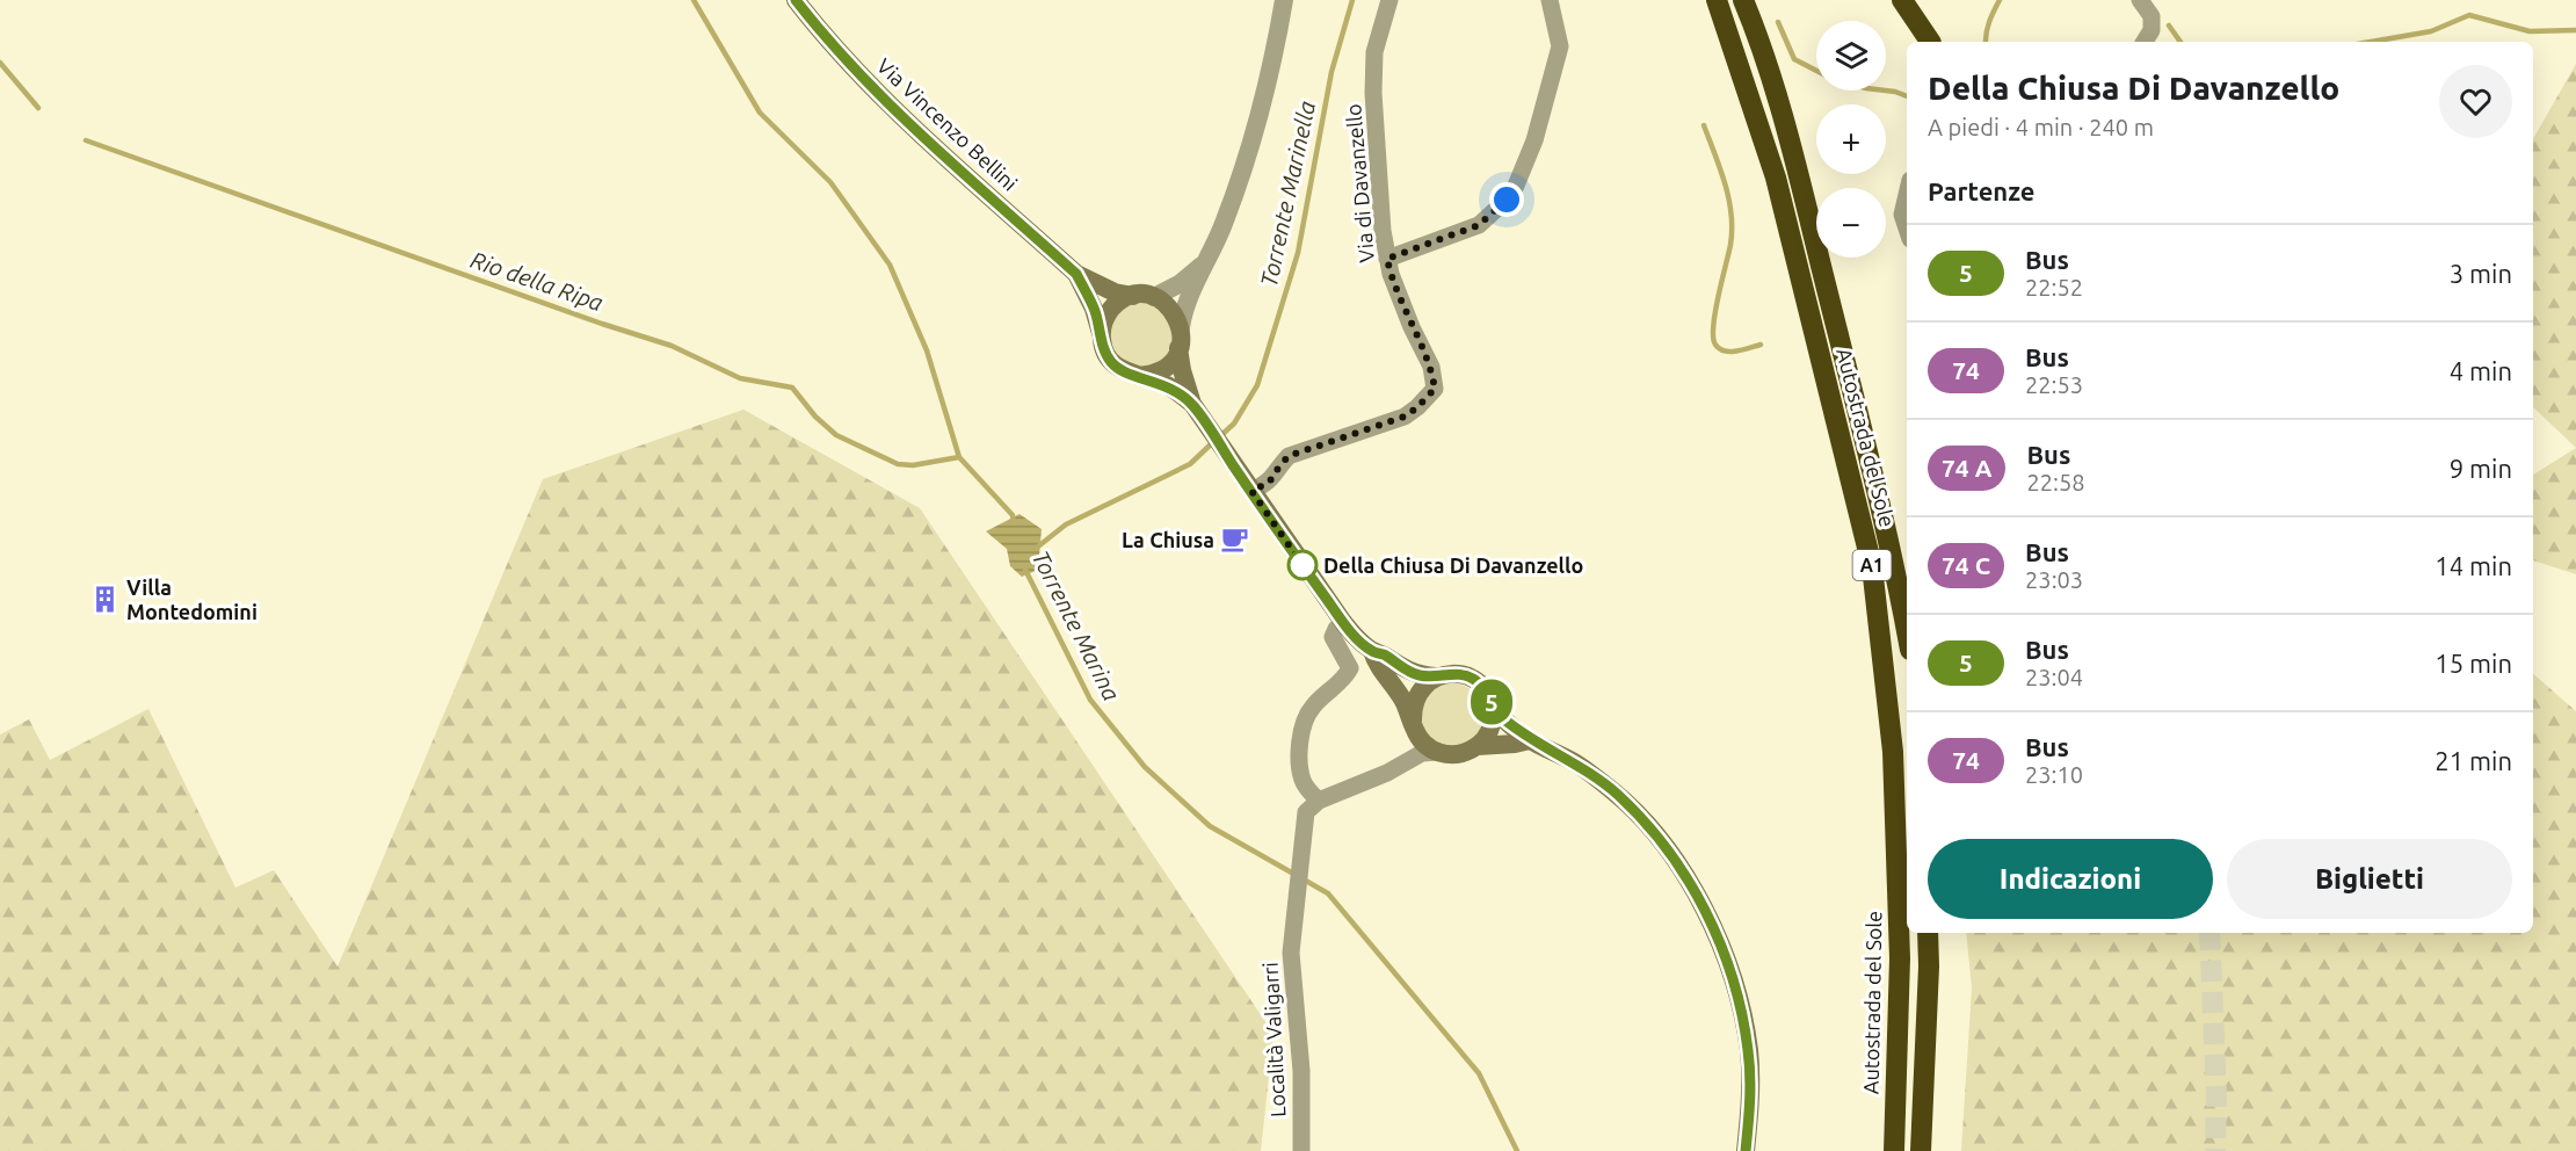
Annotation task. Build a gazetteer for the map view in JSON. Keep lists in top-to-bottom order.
{
  "streets": {
    "highway": ["Autostrada del Sole", "A1"],
    "main road": ["Via Vincenzo Bellini"],
    "street": ["Via di Davanzello", "Località Valigarri"]
  },
  "water": ["Torrente Marinella", "Rio della Ripa", "Torrente Marina"],
  "places": {
    "cafe": ["La Chiusa"],
    "other": ["Della Chiusa Di Davanzello"],
    "building": ["Villa Montedomini"]
  },
  "lines": ["bus line 5"],
  "page": {
    "on_map": "5",
    "map_buttons": ["+", "−"],
    "heading": [
      ["Della Chiusa Di Davanzello", "A piedi · 4 min · 240 m"],
      "Partenze"
    ],
    "list": [
      {
        "mark": "5",
        "name": "Bus",
        "note": "22:52",
        "value": "3 min"
      },
      {
        "mark": "74",
        "name": "Bus",
        "note": "22:53",
        "value": "4 min"
      },
      {
        "mark": "74 A",
        "name": "Bus",
        "note": "22:58",
        "value": "9 min"
      },
      {
        "mark": "74 C",
        "name": "Bus",
        "note": "23:03",
        "value": "14 min"
      },
      {
        "mark": "5",
        "name": "Bus",
        "note": "23:04",
        "value": "15 min"
      },
      {
        "mark": "74",
        "name": "Bus",
        "note": "23:10",
        "value": "21 min"
      }
    ],
    "buttons": ["Indicazioni", "Biglietti"]
  }
}
